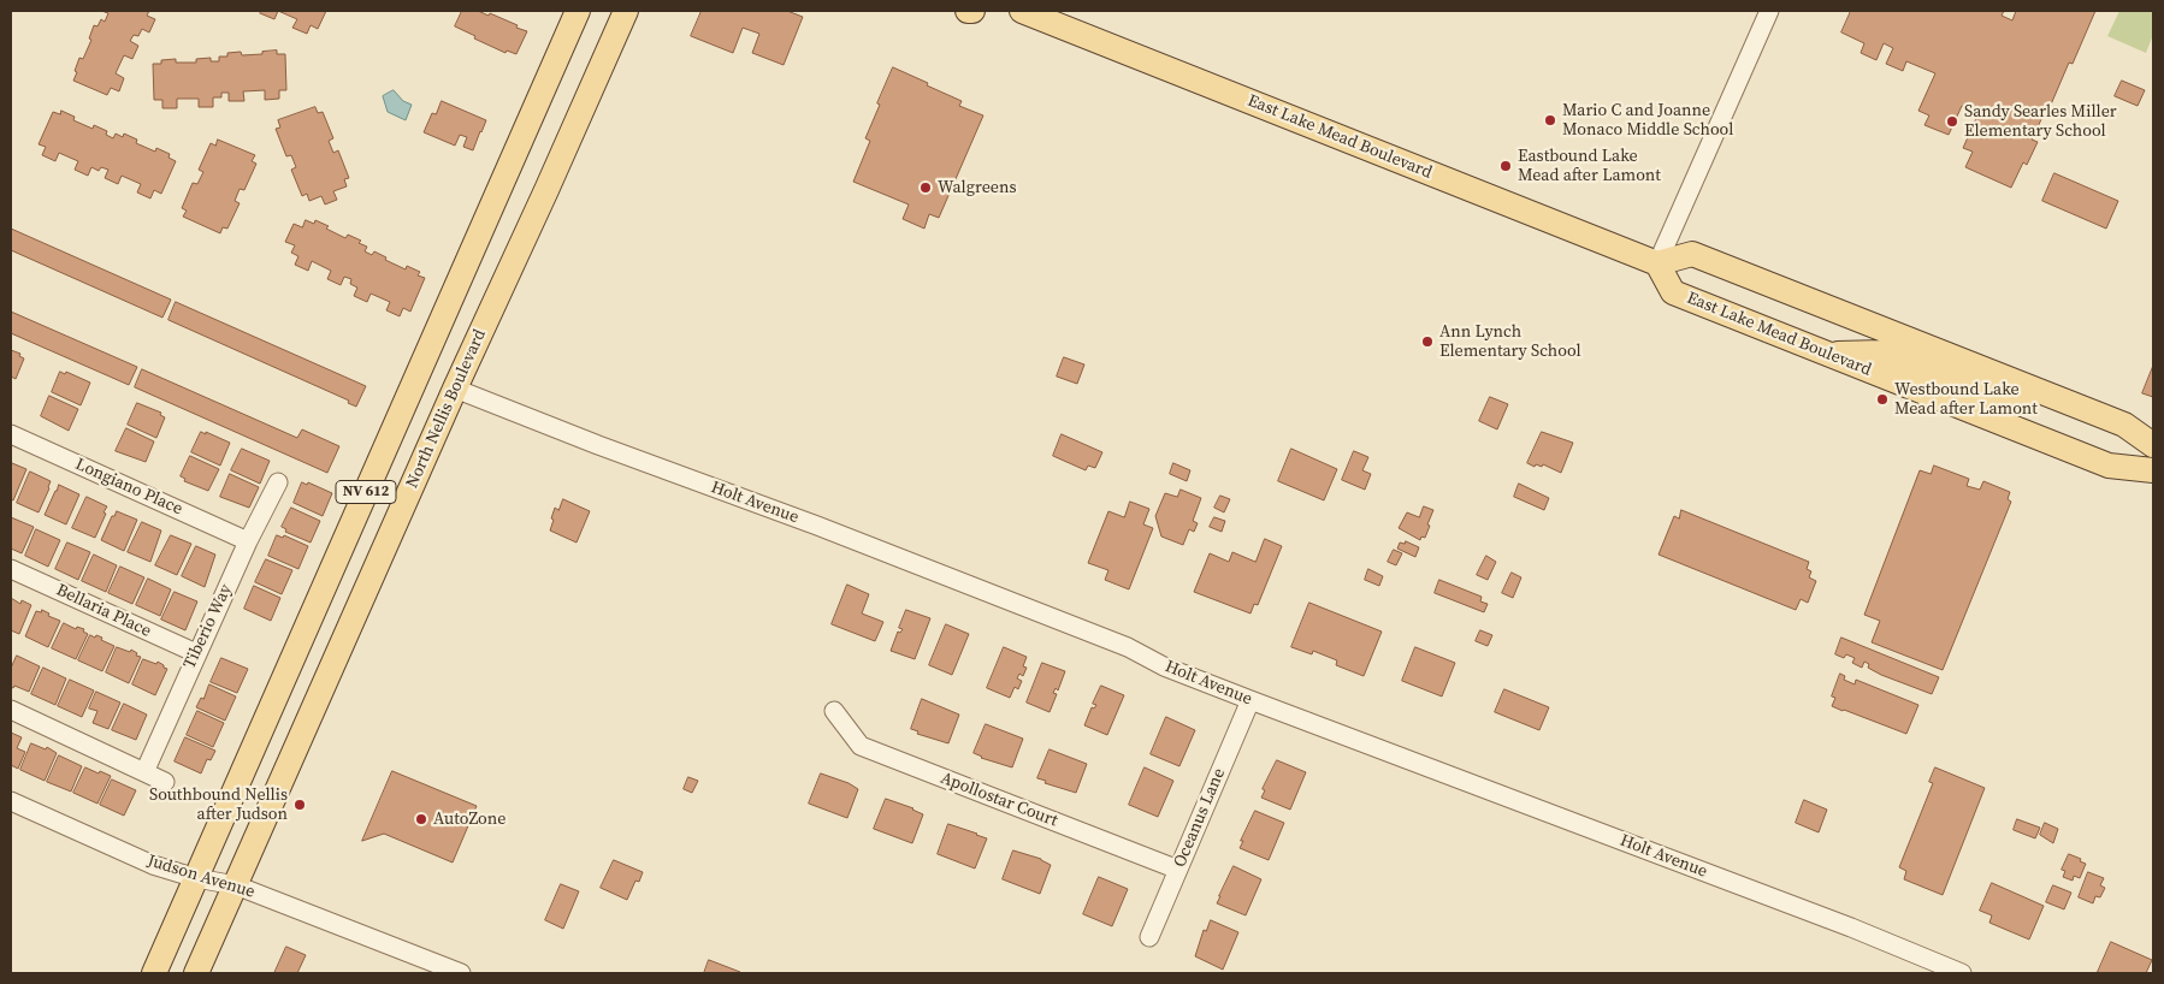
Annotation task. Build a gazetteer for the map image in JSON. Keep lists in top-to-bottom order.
{
  "streets": {
    "main road": ["East Lake Mead Boulevard", "North Nellis Boulevard", "NV 612"],
    "street": [
      "Longiano Place",
      "Holt Avenue",
      "Bellaria Place",
      "Tiberio Way",
      "Apollostar Court",
      "Oceanus Lane",
      "Judson Avenue"
    ]
  },
  "crossings": [
    ["North Nellis Boulevard", "Holt Avenue"],
    ["North Nellis Boulevard", "Judson Avenue"],
    ["Longiano Place", "Tiberio Way"],
    ["NV 612", "Judson Avenue"],
    ["Holt Avenue", "Oceanus Lane"],
    ["Bellaria Place", "Tiberio Way"],
    ["Apollostar Court", "Oceanus Lane"]
  ],
  "places": [
    "Mario C and Joanne Monaco Middle School",
    "Sandy Searles Miller Elementary School",
    "Eastbound Lake Mead after Lamont",
    "Walgreens",
    "Ann Lynch Elementary School",
    "Westbound Lake Mead after Lamont",
    "Southbound Nellis after Judson",
    "AutoZone"
  ]
}
